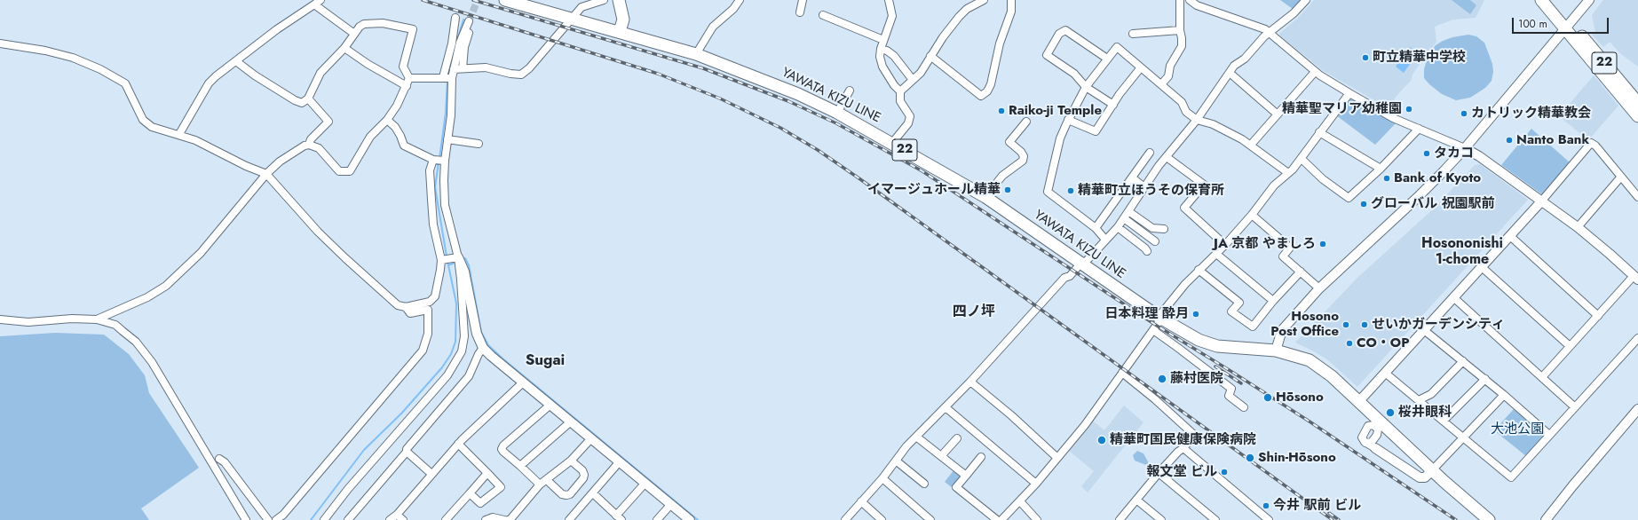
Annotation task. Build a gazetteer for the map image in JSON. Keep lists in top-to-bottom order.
{
  "streets": {
    "main road": ["22", "YAWATA KIZU LINE"]
  },
  "districts": ["Hosononishi 1-chome", "四ノ坪", "Sugai"],
  "parks": ["大池公園"],
  "places": [
    "町立精華中学校",
    "精華聖マリア幼稚園",
    "Raiko-ji Temple",
    "カトリック精華教会",
    "Nanto Bank",
    "タカコ",
    "Bank of Kyoto",
    "イマージュホール精華",
    "精華町立ほうその保育所",
    "グローバル 祝園駅前",
    "JA 京都 やましろ",
    "日本料理 酔月",
    "Hosono Post Office",
    "せいかガーデンシティ",
    "CO・OP",
    "藤村医院",
    "Hōsono",
    "桜井眼科",
    "精華町国民健康保険病院",
    "Shin-Hōsono",
    "報文堂 ビル",
    "今井 駅前 ビル"
  ],
  "scale_bar": "100 m"
}
